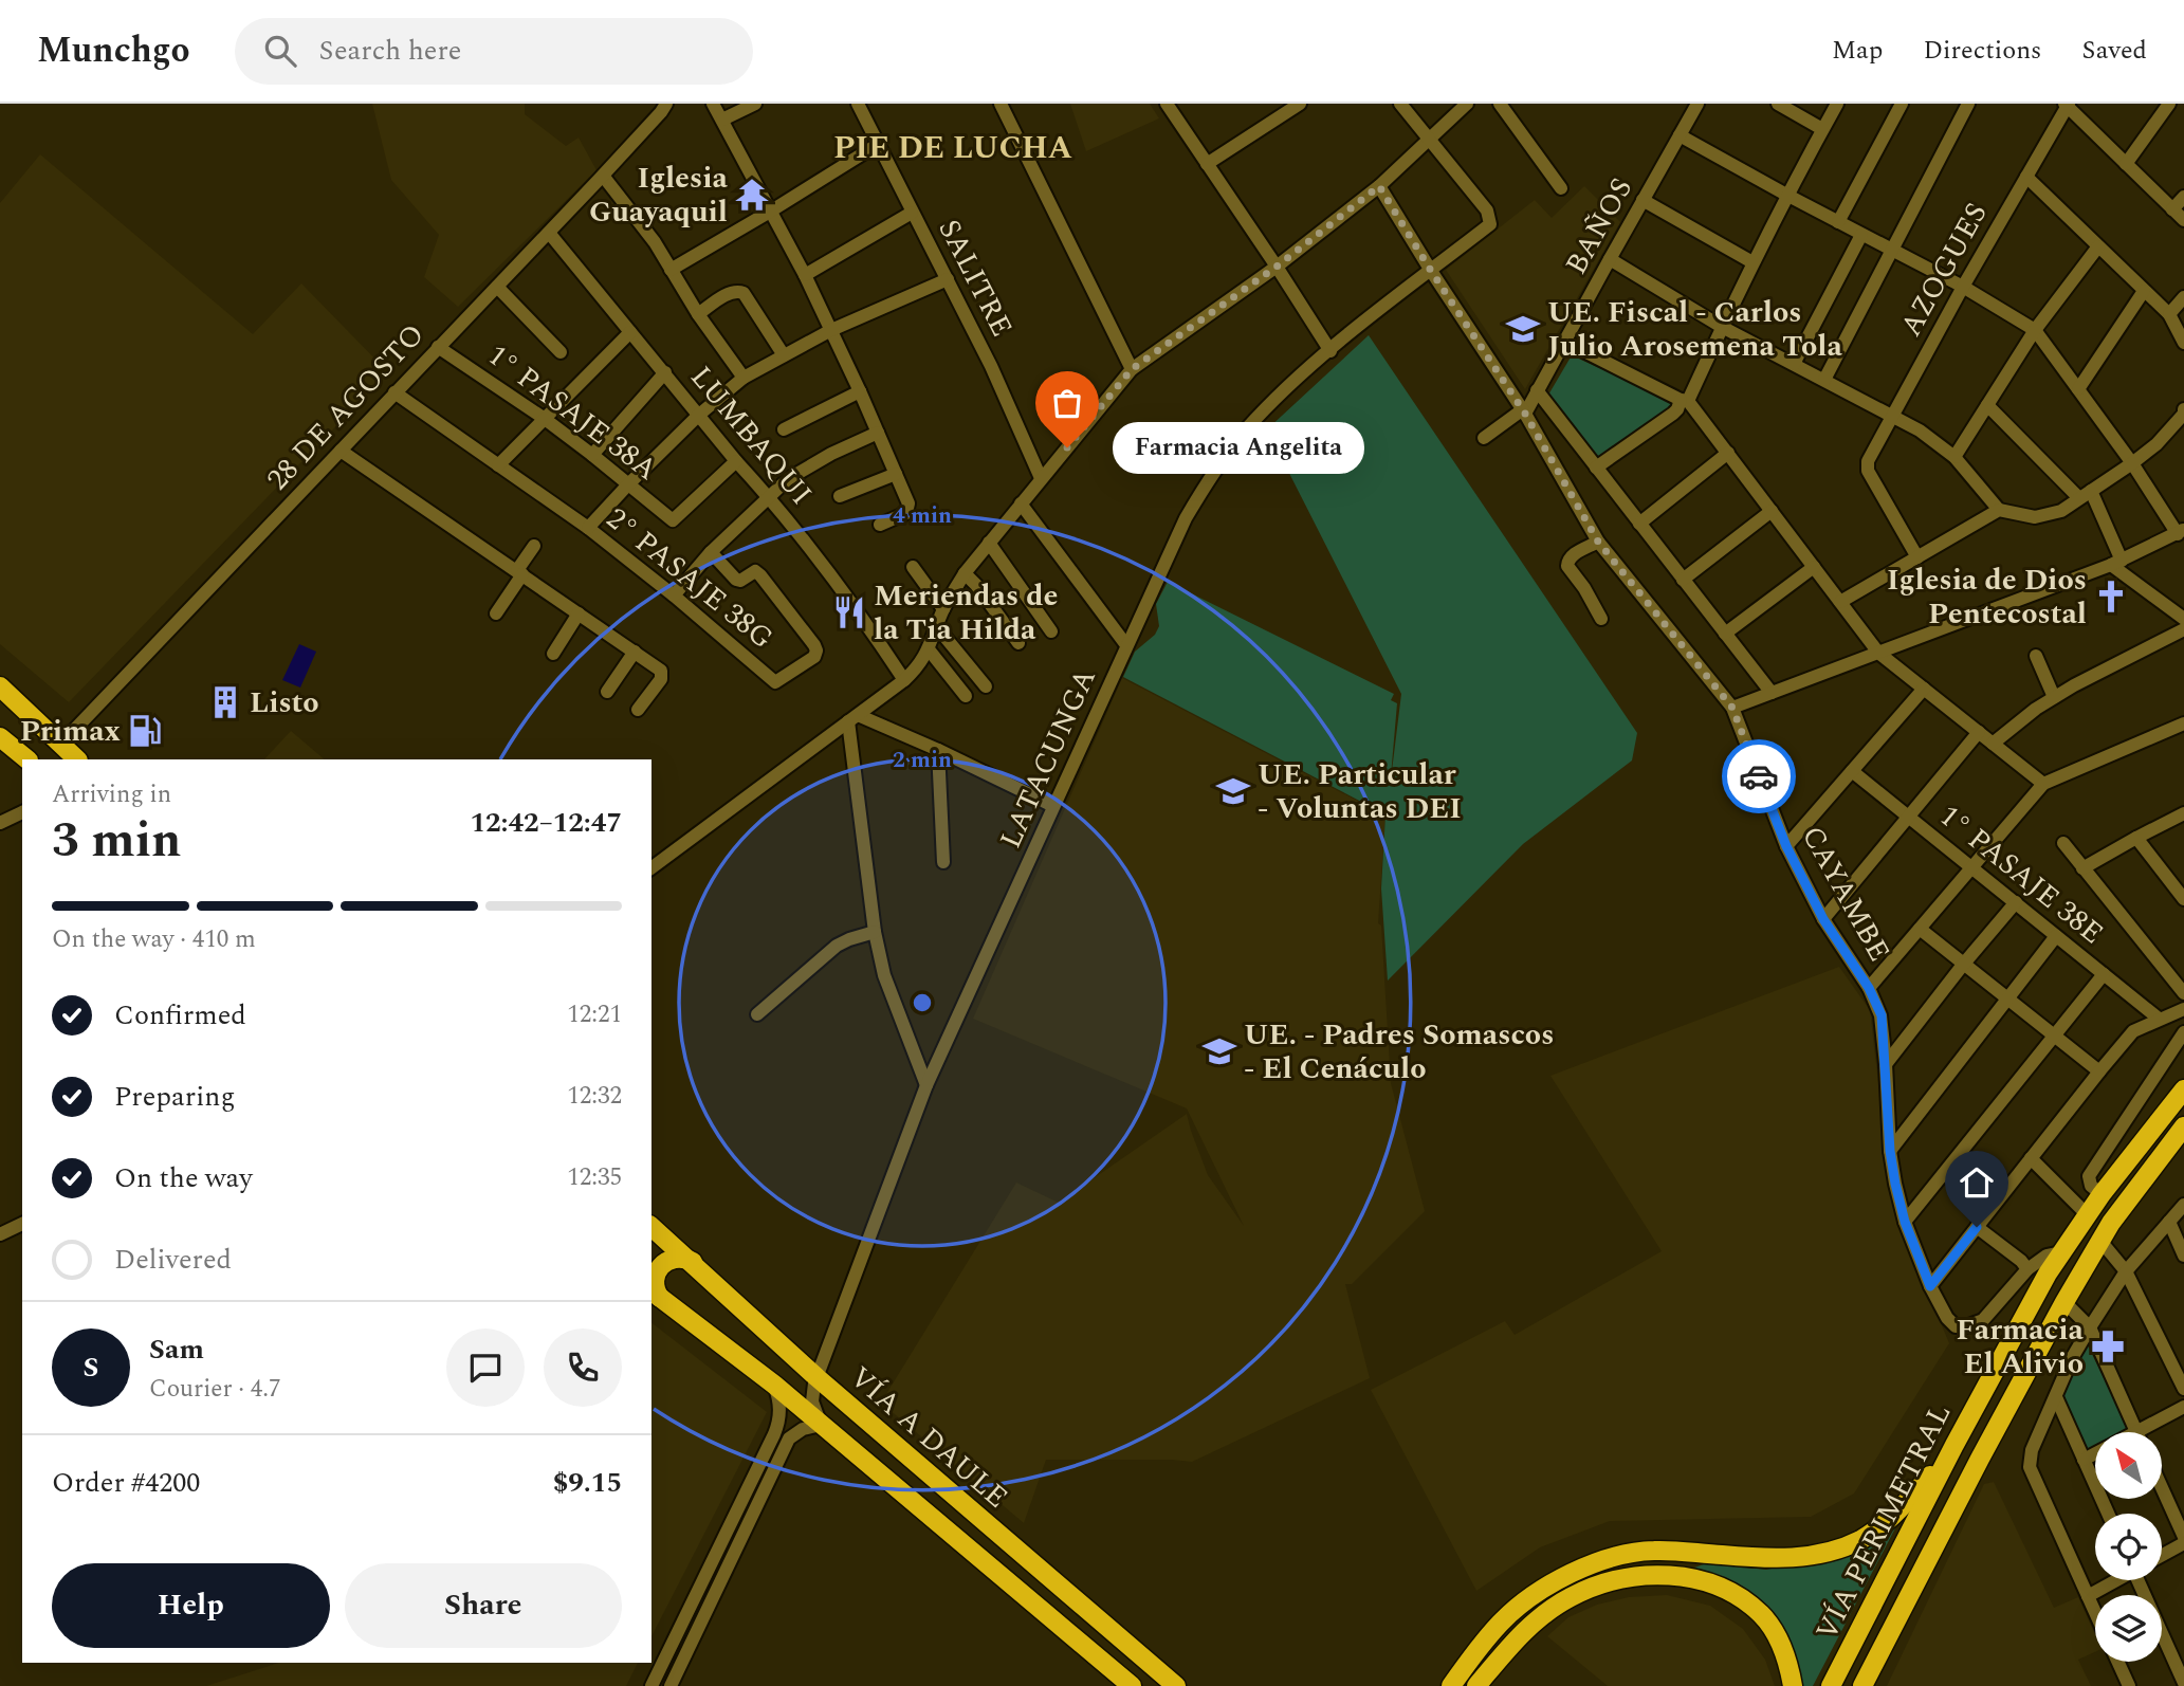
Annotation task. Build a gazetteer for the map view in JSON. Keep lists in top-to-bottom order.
{
  "streets": {
    "highway": ["VÍA A DAULE", "VÍA PERIMETRAL"],
    "street": [
      "BAÑOS",
      "AZOGUES",
      "SALITRE",
      "28 DE AGOSTO",
      "1° PASAJE 38A",
      "LUMBAQUI",
      "2° PASAJE 38G",
      "LATACUNGA",
      "1° PASAJE 38E",
      "CAYAMBE"
    ]
  },
  "crossings": [
    ["BAÑOS", "CAYAMBE"],
    ["28 DE AGOSTO", "1° PASAJE 38A"],
    ["28 DE AGOSTO", "LUMBAQUI"],
    ["28 DE AGOSTO", "2° PASAJE 38G"],
    ["1° PASAJE 38A", "LUMBAQUI"],
    ["LATACUNGA", "CAYAMBE"],
    ["LATACUNGA", "VÍA A DAULE"],
    ["CAYAMBE", "VÍA PERIMETRAL"]
  ],
  "districts": ["PIE DE LUCHA"],
  "places": {
    "temple": ["Iglesia Guayaquil"],
    "school or university": ["UE. Fiscal - Carlos Julio Arosemena Tola", "UE. Particular - Voluntas DEI", "UE. - Padres Somascos - El Cenáculo"],
    "other": ["Farmacia Angelita"],
    "church": ["Iglesia de Dios Pentecostal"],
    "restaurant": ["Meriendas de la Tia Hilda"],
    "building": ["Listo"],
    "fuel station": ["Primax"],
    "pharmacy": ["Farmacia El Alivio"]
  },
  "north": "top left",
  "page": {
    "header": "Munchgo",
    "search": "Search here",
    "nav": ["Map", "Directions", "Saved"],
    "bubble": "Farmacia Angelita",
    "heading": ["3 min", "Arriving in", "12:42–12:47"],
    "panel": [
      "Sam",
      "Courier · 4.7",
      "Order #4200",
      "$9.15"
    ],
    "bar": "On the way · 410 m",
    "list": [
      ["Confirmed", "12:21"],
      ["Preparing", "12:32"],
      ["On the way", "12:35"],
      "Delivered"
    ],
    "round": "S",
    "buttons": ["Help", "Share"]
  },
  "rings": ["4 min", "2 min"]
}
